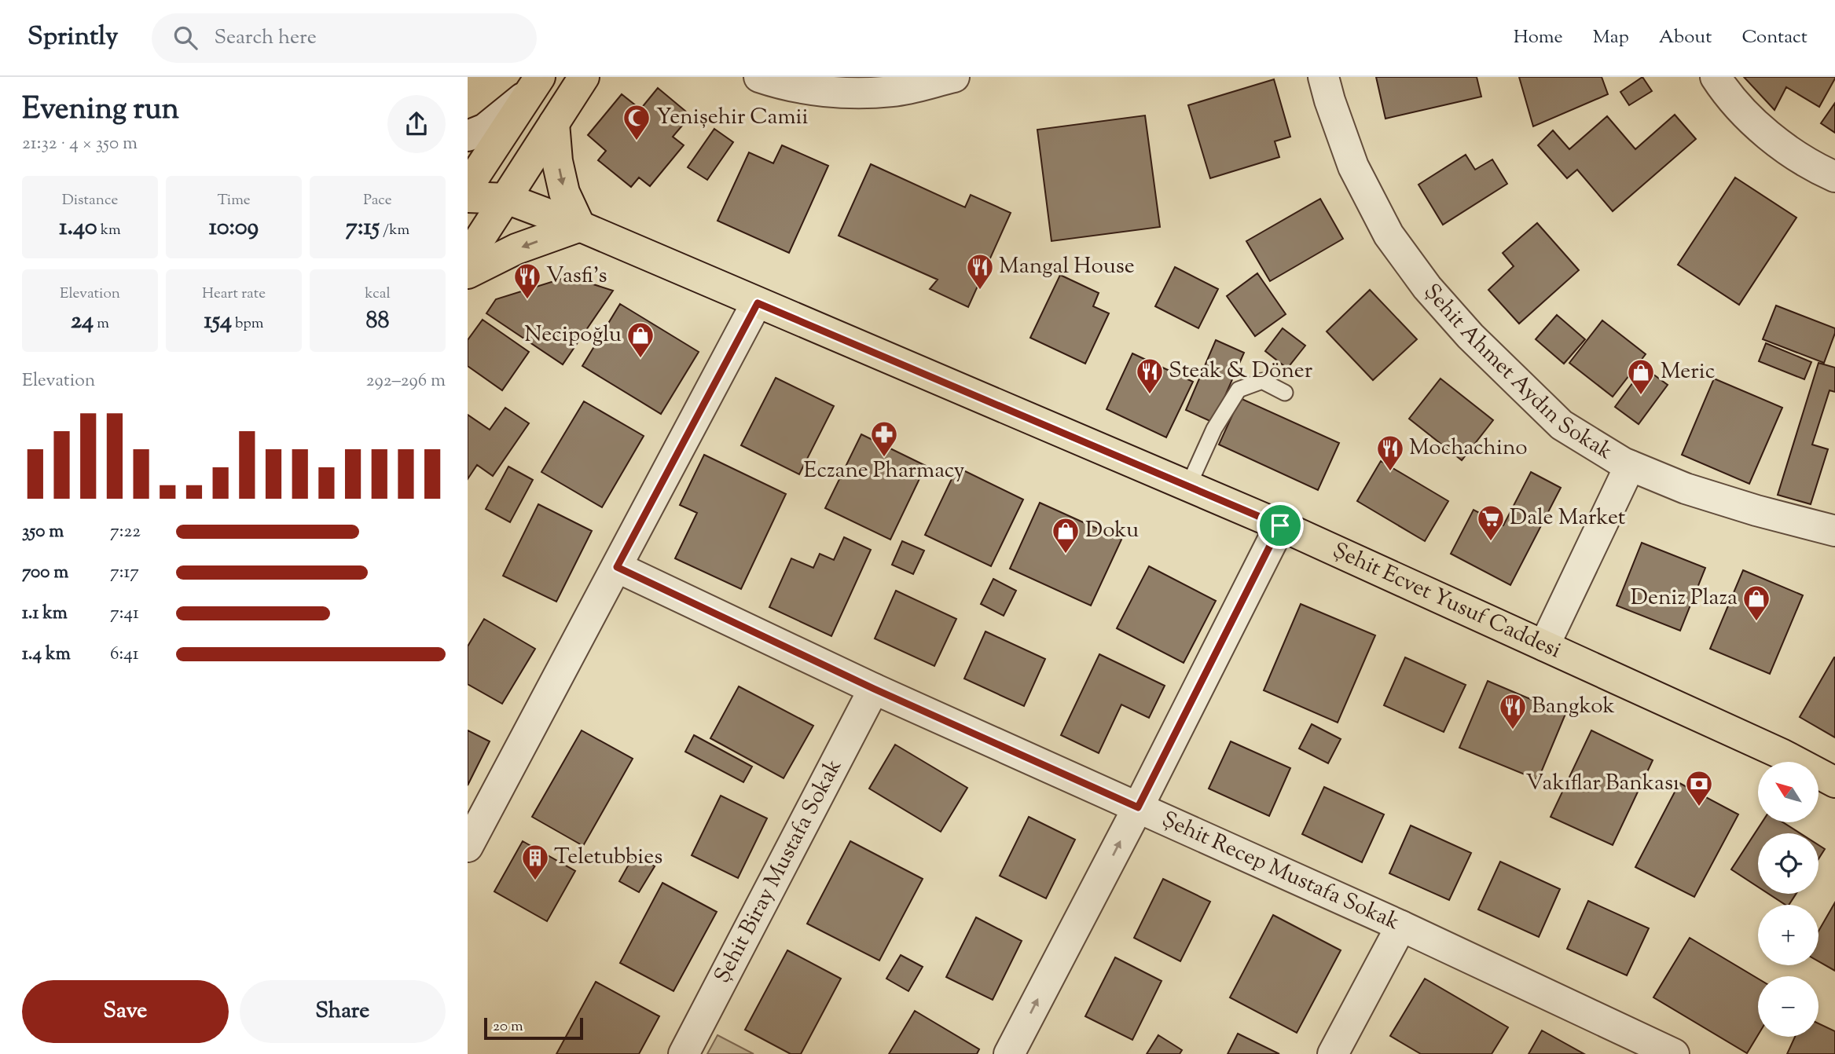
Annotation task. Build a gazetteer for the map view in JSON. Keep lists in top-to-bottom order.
{
  "streets": {
    "main road": ["Şehit Ecvet Yusuf Caddesi"],
    "street": ["Şehit Ahmet Aydın Sokak", "Şehit Biray Mustafa Sokak", "Şehit Recep Mustafa Sokak"]
  },
  "crossings": [
    ["Şehit Biray Mustafa Sokak", "Şehit Recep Mustafa Sokak"]
  ],
  "places": {
    "mosque": ["Yenişehir Camii"],
    "restaurant": [
      "Mangal House",
      "Vasfi's",
      "Steak & Döner",
      "Mochachino",
      "Bangkok"
    ],
    "shop": [
      "Necipoğlu",
      "Meric",
      "Doku",
      "Deniz Plaza"
    ],
    "pharmacy": ["Eczane Pharmacy"],
    "supermarket": ["Dale Market"],
    "bank": ["Vakıflar Bankası"],
    "building": ["Teletubbies"]
  },
  "scale_bar": "20 m",
  "north": "top left",
  "page": {
    "header": "Sprintly",
    "search": "Search here",
    "nav": [
      "Home",
      "Map",
      "About",
      "Contact"
    ],
    "heading": ["Evening run", "21:32 · 4 × 350 m"],
    "stats": [
      ["Distance", "1.40 km"],
      ["Time", "10:09"],
      ["Pace", "7:15 /km"],
      ["Elevation", "24 m"],
      ["Heart rate", "154 bpm"],
      ["kcal", "88"]
    ],
    "chart": ["Elevation", "292–296 m"],
    "list": [
      {
        "name": "350 m",
        "note": "7:22"
      },
      {
        "name": "700 m",
        "note": "7:17"
      },
      {
        "name": "1.1 km",
        "note": "7:41"
      },
      {
        "name": "1.4 km",
        "note": "6:41"
      }
    ],
    "map_buttons": ["+", "−"],
    "buttons": ["Save", "Share"],
    "scale": "20 m"
  }
}
